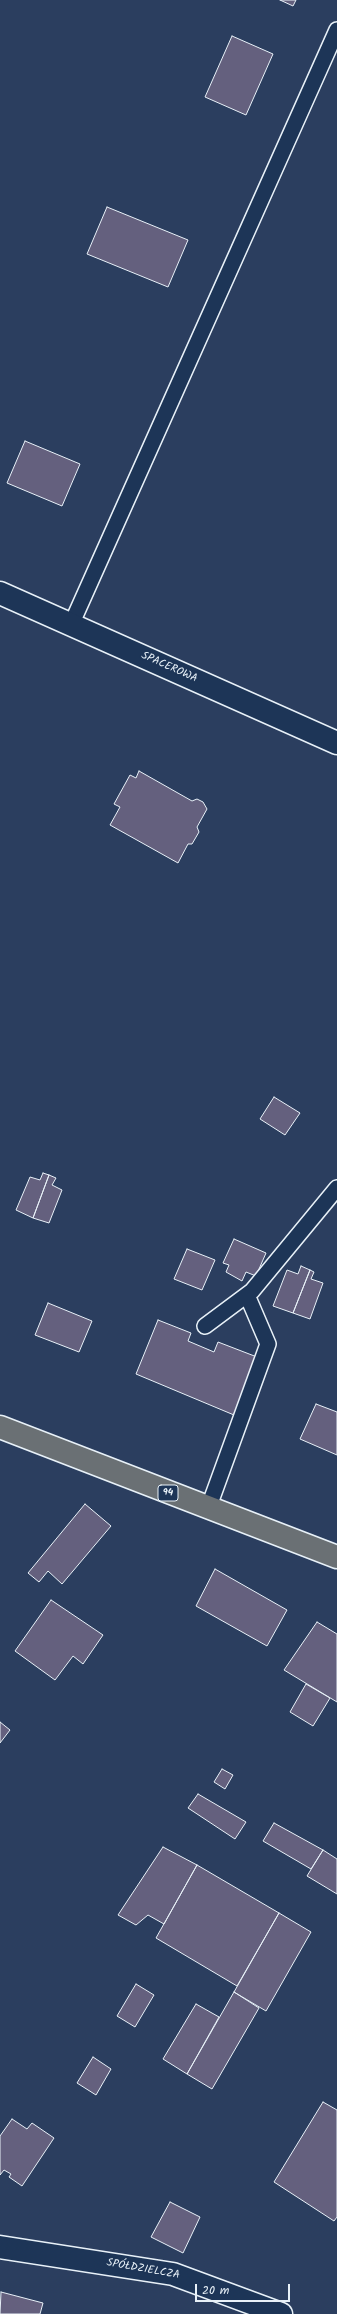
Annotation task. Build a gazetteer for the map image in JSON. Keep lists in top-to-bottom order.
{
  "streets": {
    "main road": ["94"],
    "street": ["SPACEROWA", "SPÓŁDZIELCZA"]
  },
  "scale_bar": "20 m"
}
